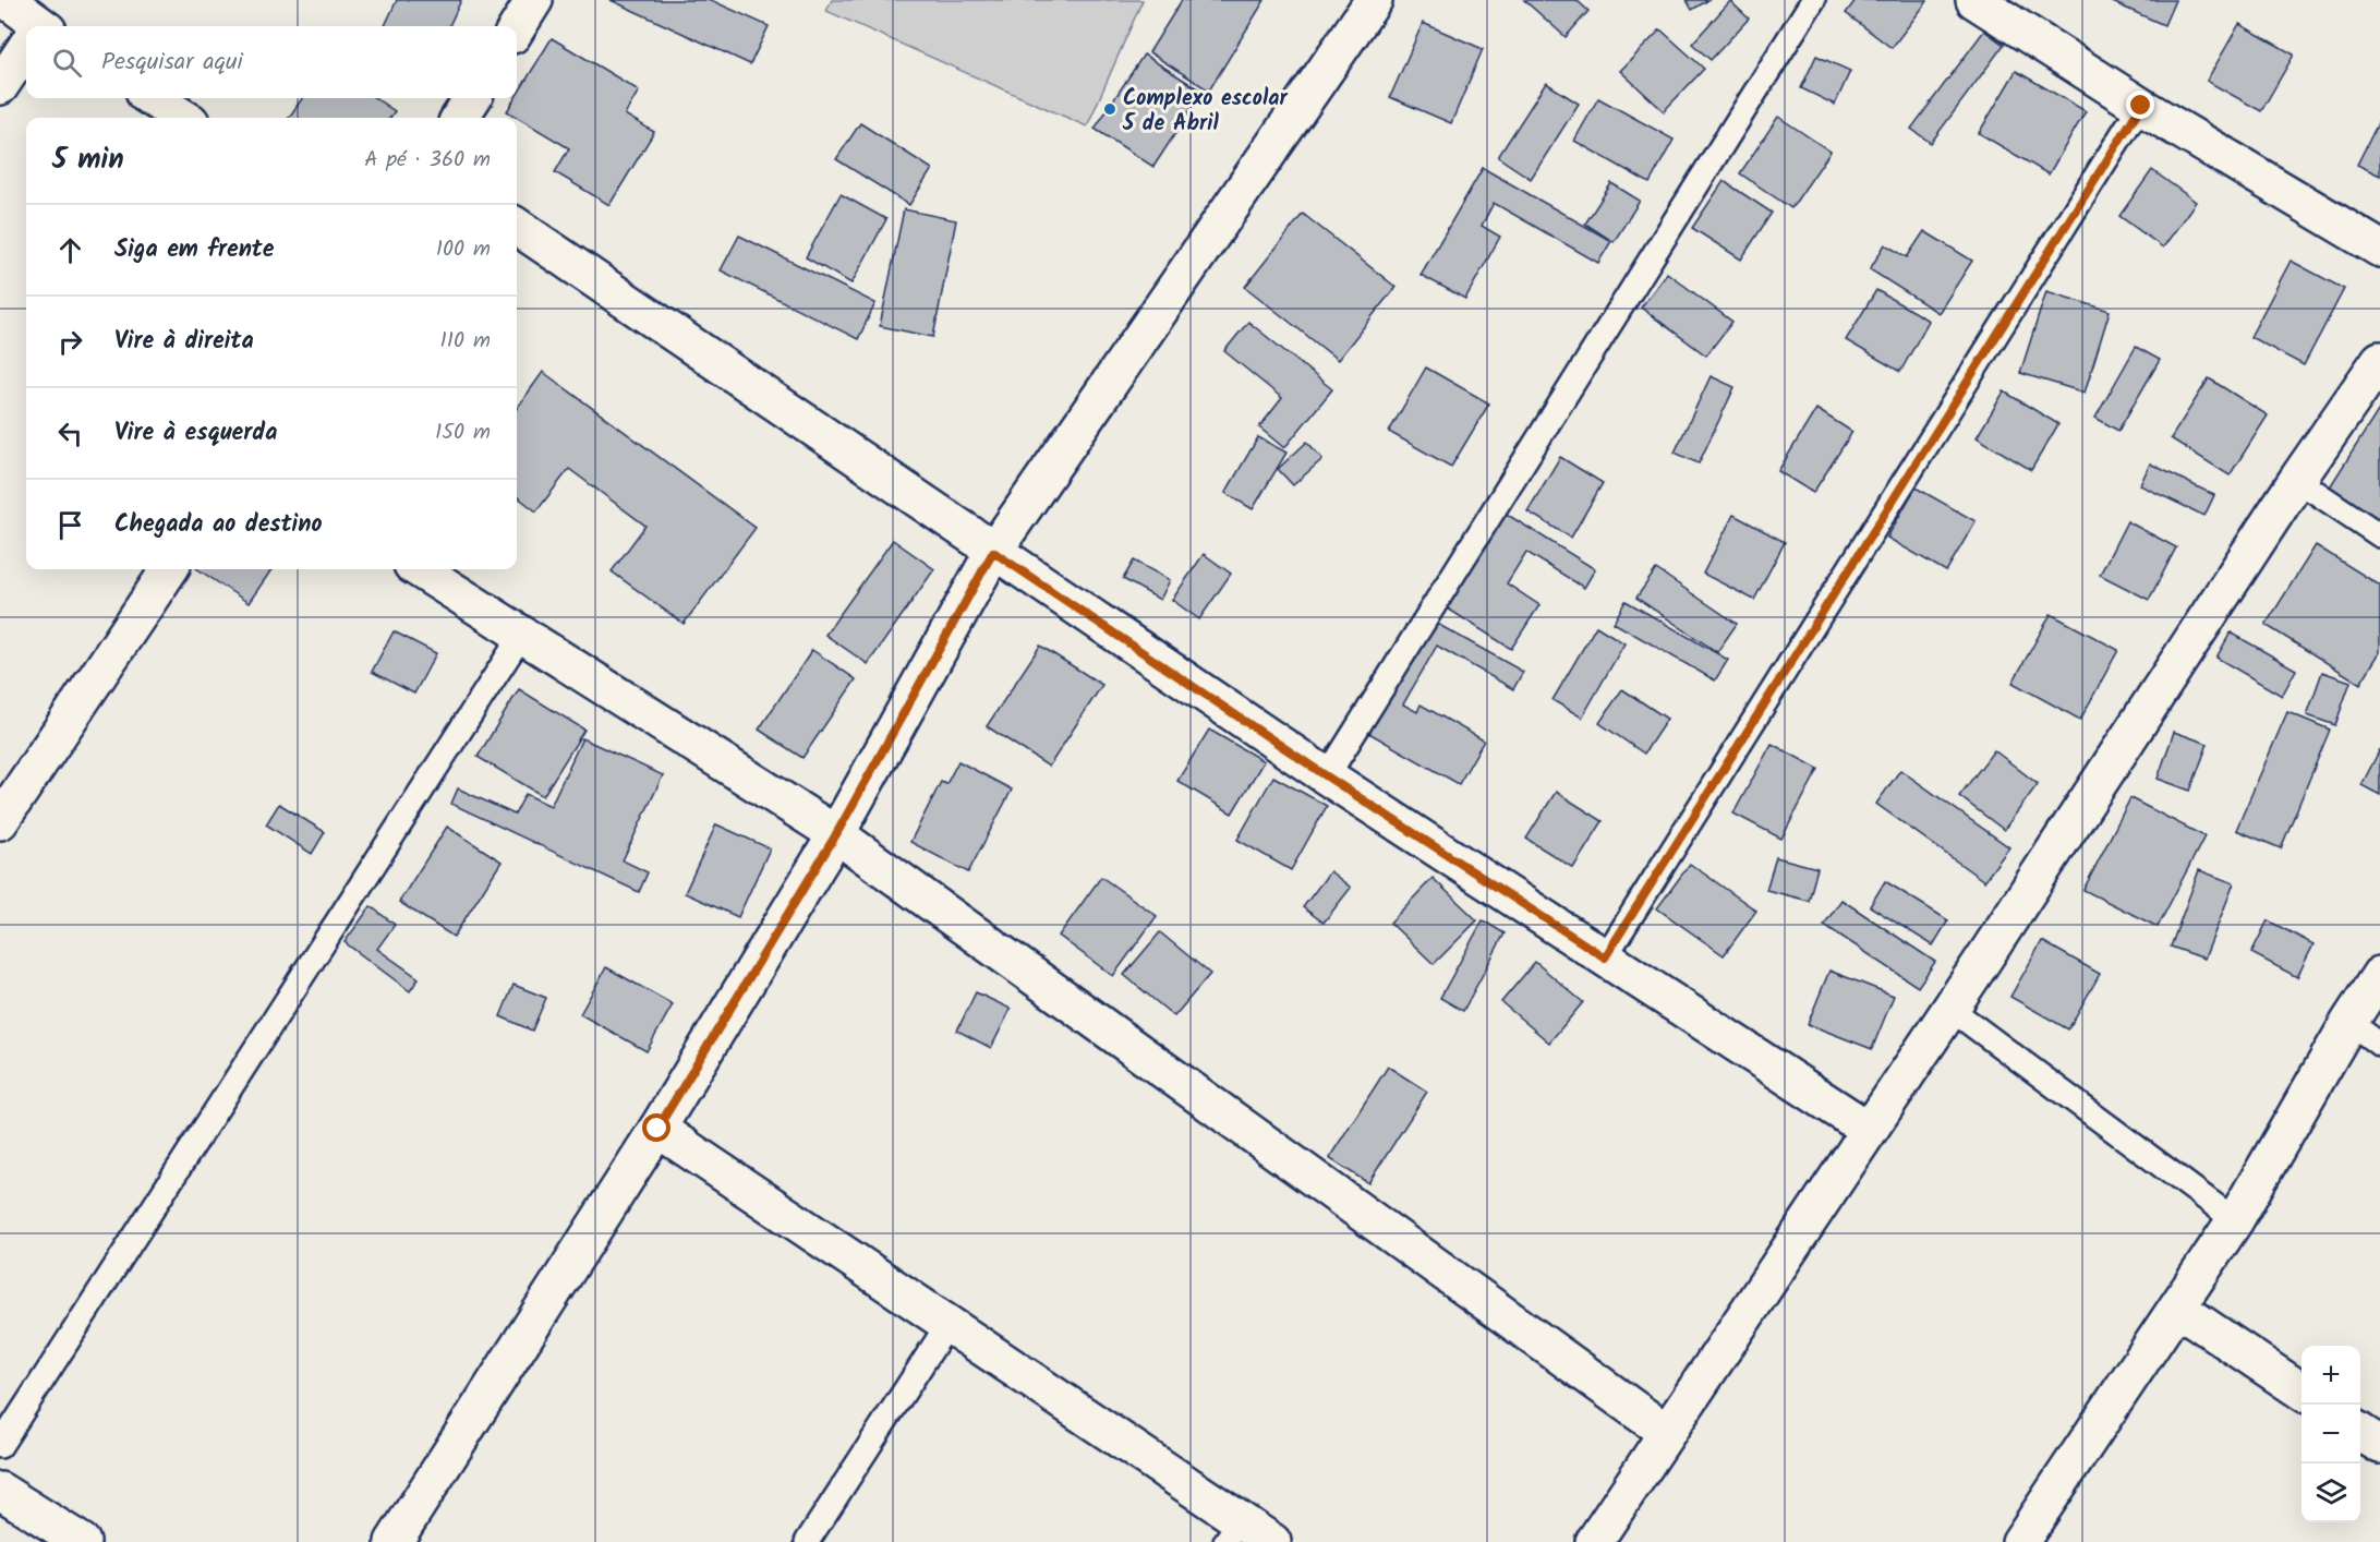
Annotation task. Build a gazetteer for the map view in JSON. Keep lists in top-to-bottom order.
{
  "places": ["Complexo escolar 5 de Abril"],
  "page": {
    "search": "Pesquisar aqui",
    "heading": ["5 min", "A pé · 360 m"],
    "list": [
      ["Siga em frente", "100 m"],
      ["Vire à direita", "110 m"],
      ["Vire à esquerda", "150 m"],
      "Chegada ao destino"
    ],
    "map_buttons": ["+", "−"]
  }
}
